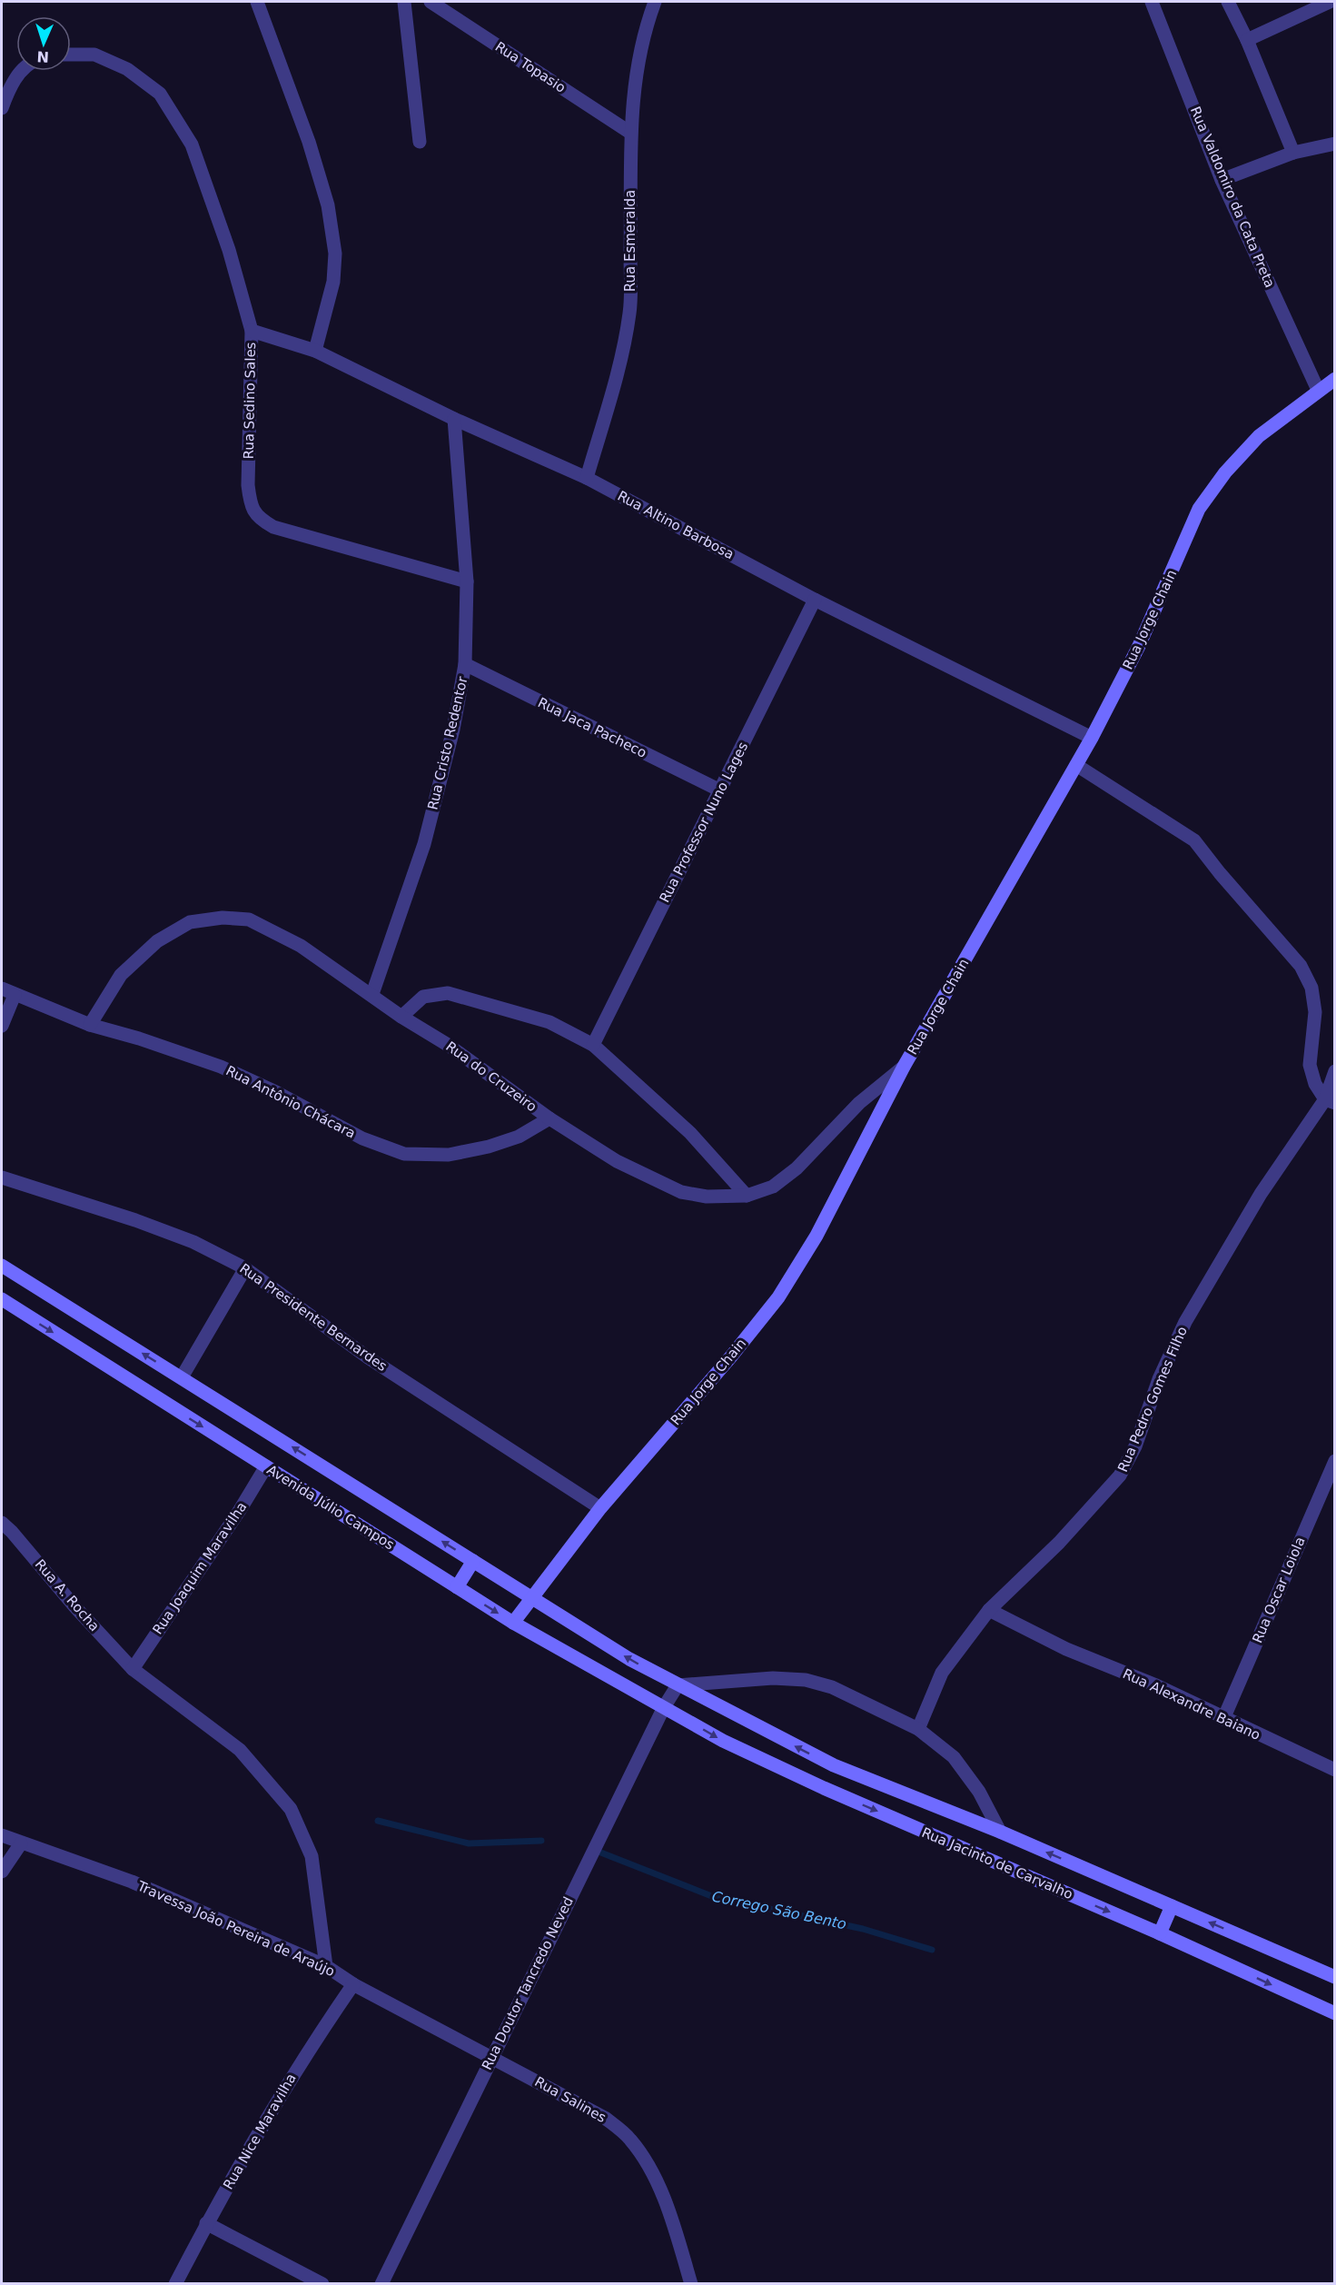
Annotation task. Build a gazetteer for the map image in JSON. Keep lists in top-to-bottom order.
{
  "streets": {
    "street": [
      "Rua Topasio",
      "Rua Valdomiro da Cata Preta",
      "Rua Esmeralda",
      "Rua Sedino Sales",
      "Rua Altino Barbosa",
      "Rua Jorge Chain",
      "Rua Jaca Pacheco",
      "Rua Cristo Redentor",
      "Rua Professor Nuno Lages",
      "Rua do Cruzeiro",
      "Rua Antônio Chácara",
      "Rua Presidente Bernardes",
      "Rua Pedro Gomes Filho",
      "Avenida Júlio Campos",
      "Rua Joaquim Maravilha",
      "Rua Oscar Loiola",
      "Rua A. Rocha",
      "Rua Alexandre Baiano",
      "Rua Jacinto de Carvalho",
      "Travessa João Pereira de Araújo",
      "Rua Doutor Tancredo Neved",
      "Rua Salines",
      "Rua Nice Maravilha"
    ]
  },
  "crossings": [
    ["Rua Topasio", "Rua Esmeralda"],
    ["Rua Valdomiro da Cata Preta", "Rua Jorge Chain"],
    ["Rua Esmeralda", "Rua Altino Barbosa"],
    ["Rua Sedino Sales", "Rua Altino Barbosa"],
    ["Rua Sedino Sales", "Rua Cristo Redentor"],
    ["Rua Altino Barbosa", "Rua Jorge Chain"],
    ["Rua Altino Barbosa", "Rua Cristo Redentor"],
    ["Rua Altino Barbosa", "Rua Professor Nuno Lages"],
    ["Rua Jorge Chain", "Rua do Cruzeiro"],
    ["Rua Jorge Chain", "Rua Presidente Bernardes"],
    ["Rua Jorge Chain", "Avenida Júlio Campos"],
    ["Rua Jaca Pacheco", "Rua Cristo Redentor"],
    ["Rua Jaca Pacheco", "Rua Professor Nuno Lages"],
    ["Rua Cristo Redentor", "Rua do Cruzeiro"],
    ["Rua do Cruzeiro", "Rua Antônio Chácara"],
    ["Rua Pedro Gomes Filho", "Rua Alexandre Baiano"],
    ["Avenida Júlio Campos", "Rua Joaquim Maravilha"],
    ["Avenida Júlio Campos", "Rua Jacinto de Carvalho"],
    ["Avenida Júlio Campos", "Rua Doutor Tancredo Neved"],
    ["Rua Joaquim Maravilha", "Rua A. Rocha"],
    ["Rua Oscar Loiola", "Rua Alexandre Baiano"],
    ["Rua A. Rocha", "Travessa João Pereira de Araújo"],
    ["Rua Jacinto de Carvalho", "Rua Doutor Tancredo Neved"],
    ["Travessa João Pereira de Araújo", "Rua Doutor Tancredo Neved"],
    ["Travessa João Pereira de Araújo", "Rua Salines"],
    ["Travessa João Pereira de Araújo", "Rua Nice Maravilha"],
    ["Rua Doutor Tancredo Neved", "Rua Salines"]
  ],
  "water": ["Corrego São Bento"],
  "north": "bottom"
}
